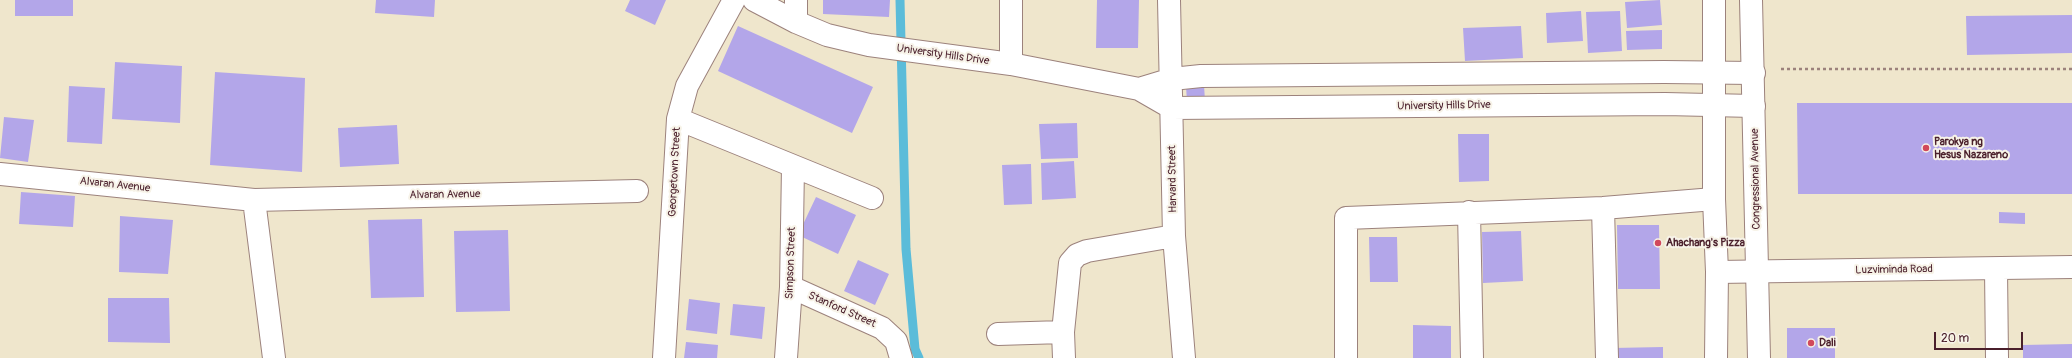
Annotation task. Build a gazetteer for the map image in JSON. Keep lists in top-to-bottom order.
{
  "streets": {
    "street": [
      "University Hills Drive",
      "Georgetown Street",
      "Harvard Street",
      "Congressional Avenue",
      "Alvaran Avenue",
      "Simpson Street",
      "Luzviminda Road",
      "Stanford Street"
    ]
  },
  "crossings": [
    ["University Hills Drive", "Harvard Street"],
    ["University Hills Drive", "Congressional Avenue"],
    ["Congressional Avenue", "Luzviminda Road"],
    ["Simpson Street", "Stanford Street"]
  ],
  "places": ["Parokya ng Hesus Nazareno", "Ahachang's Pizza", "Dali"],
  "scale_bar": "20 m"
}
